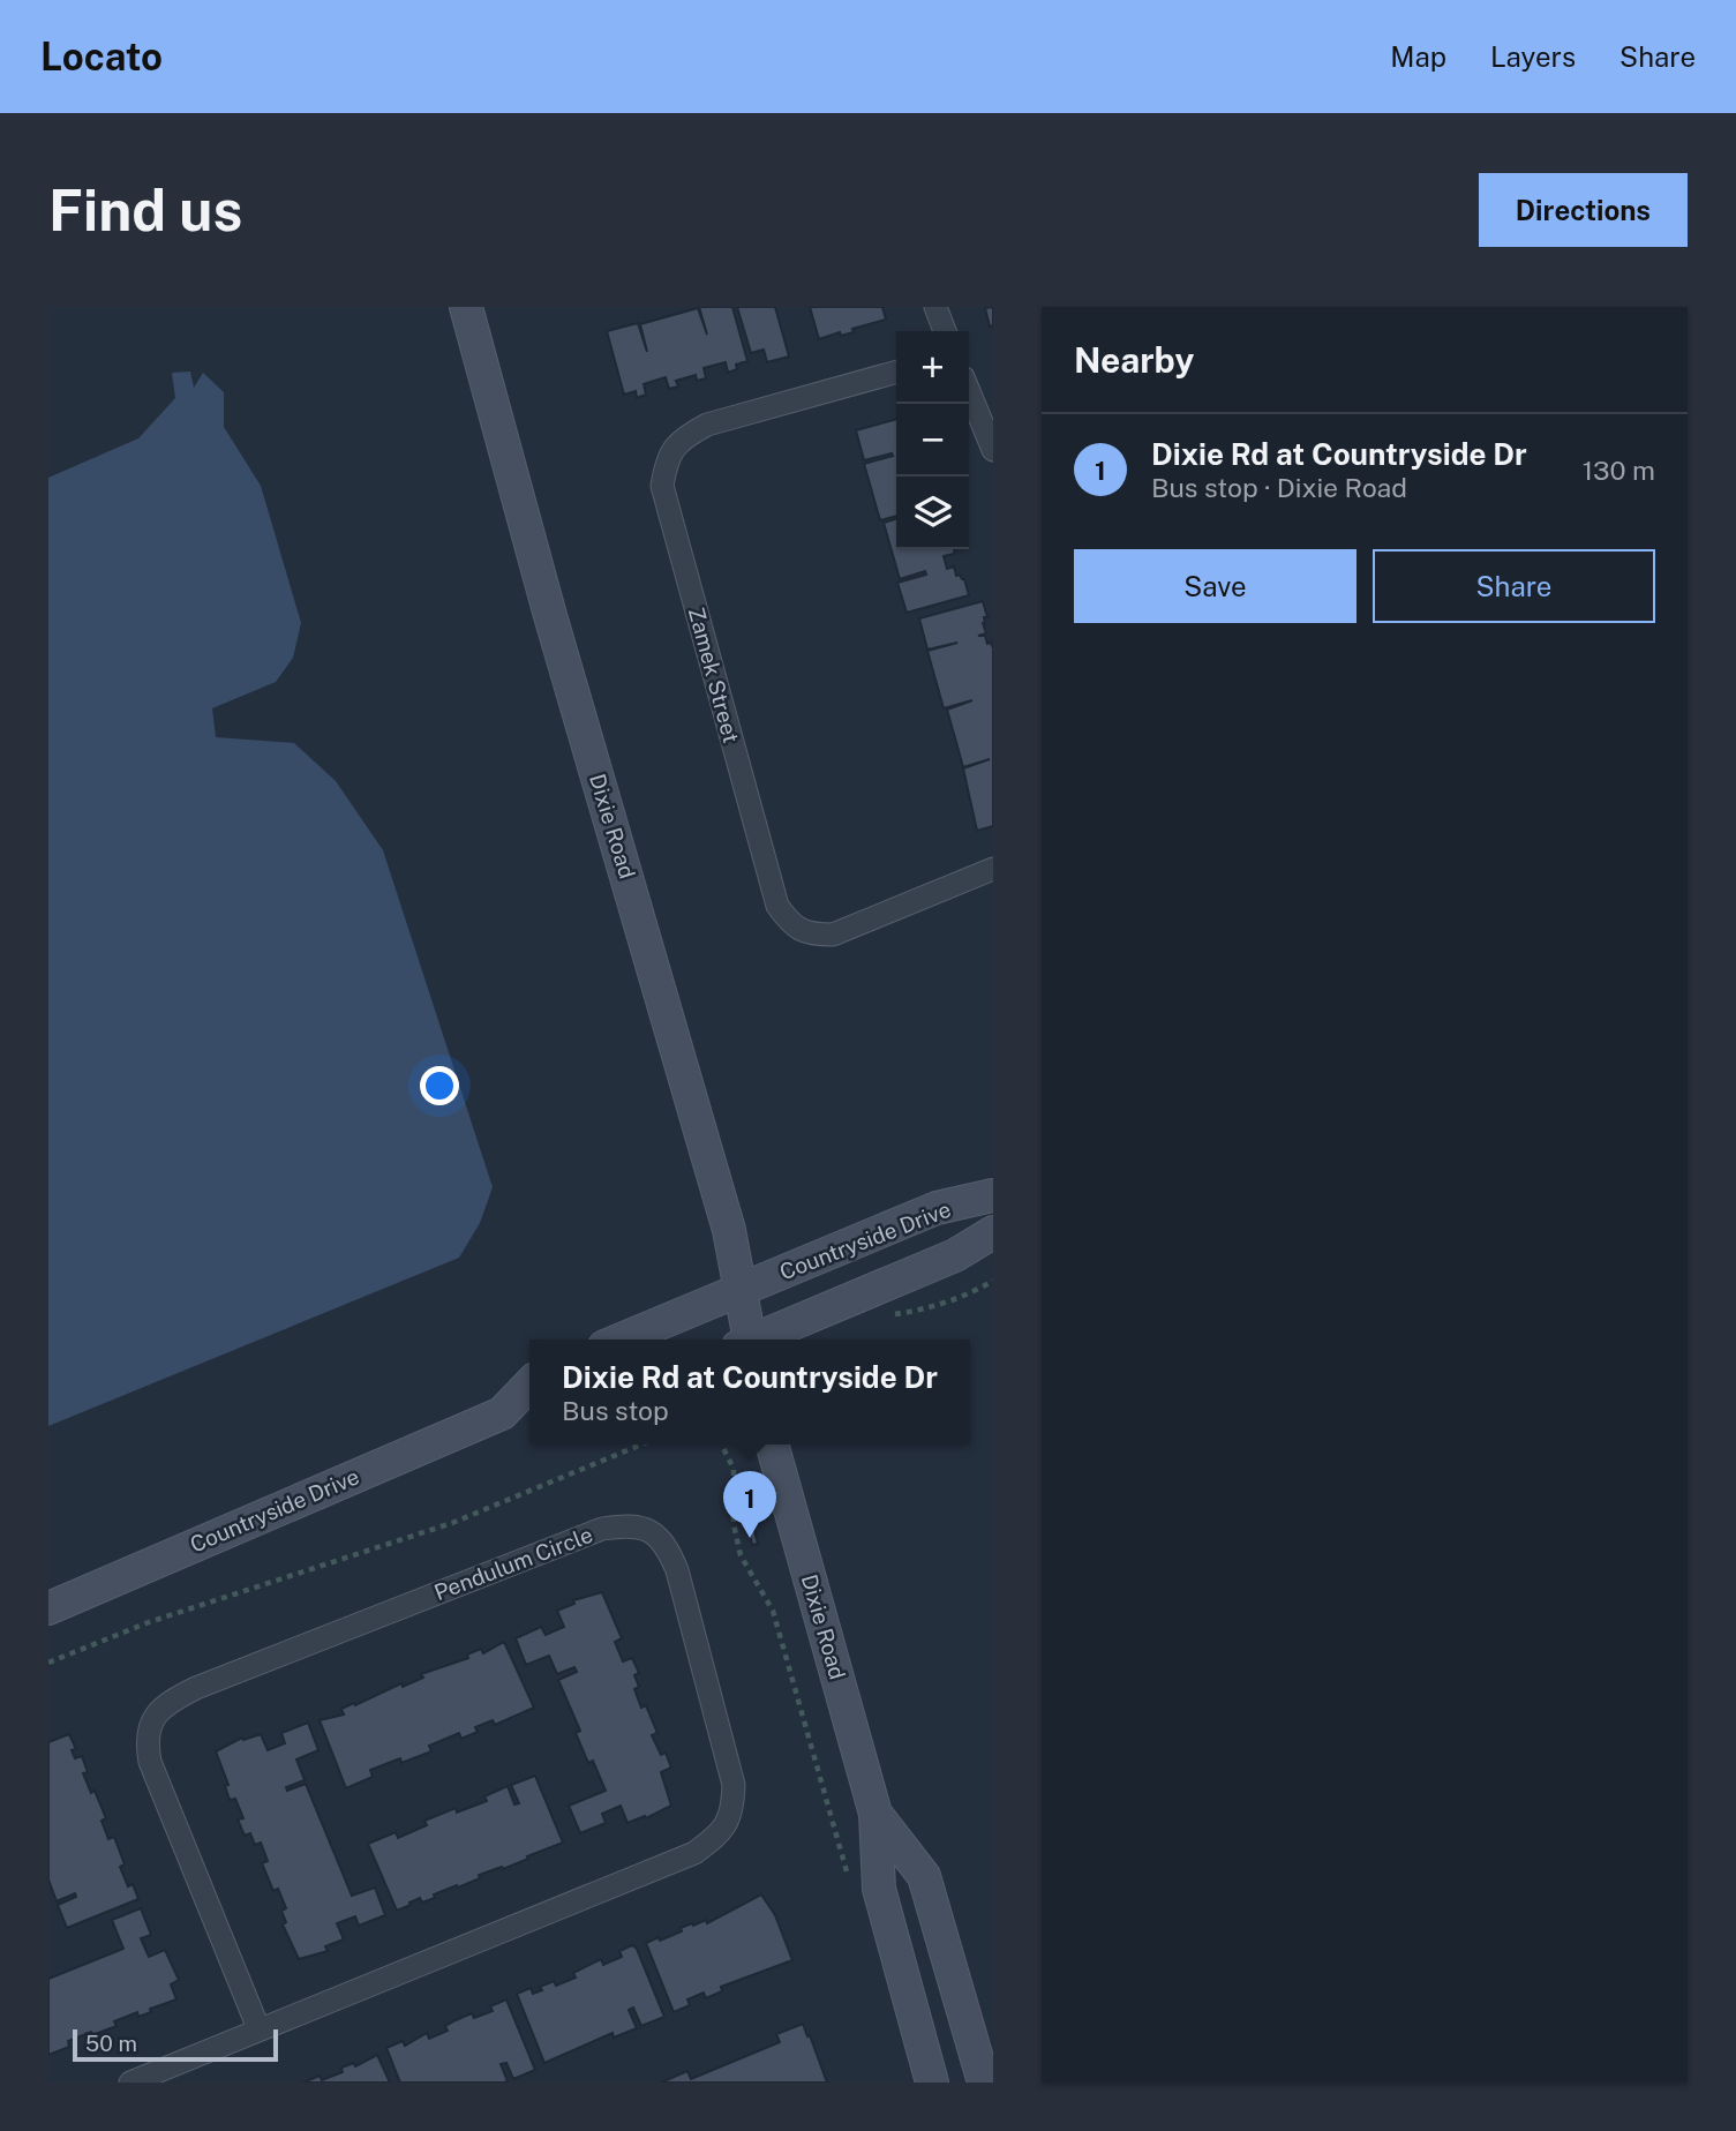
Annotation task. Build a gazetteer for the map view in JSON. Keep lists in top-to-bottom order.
{
  "streets": {
    "main road": ["Dixie Road", "Countryside Drive"],
    "street": ["Zamek Street", "Pendulum Circle"]
  },
  "crossings": [
    ["Dixie Road", "Countryside Drive"]
  ],
  "scale_bar": "50 m",
  "page": {
    "header": "Locato",
    "nav": ["Map", "Layers", "Share"],
    "buttons": [
      "Directions",
      ["Save", "Share"]
    ],
    "title": "Find us",
    "heading": "Nearby",
    "map_buttons": ["+", "−"],
    "list": [
      {
        "mark": "1",
        "name": "Dixie Rd at Countryside Dr",
        "note": "Bus stop · Dixie Road",
        "value": "130 m"
      }
    ],
    "popup": ["Dixie Rd at Countryside Dr", "Bus stop"],
    "pins": "1",
    "scale": "50 m"
  }
}
